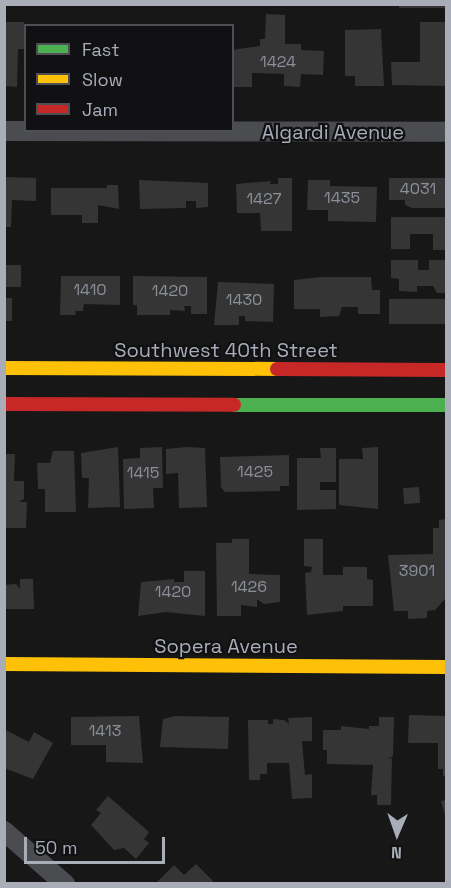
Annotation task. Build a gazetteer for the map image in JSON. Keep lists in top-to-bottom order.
{
  "streets": {
    "main road": ["Southwest 40th Street", "Sopera Avenue"],
    "street": ["Algardi Avenue"]
  },
  "house_numbers": [
    "1424",
    "4031",
    "1435",
    "1427",
    "1410",
    "1420",
    "1430",
    "1425",
    "1415",
    "3901",
    "1426",
    "1420",
    "1413"
  ],
  "legend": ["Fast", "Slow", "Jam"],
  "scale_bar": "50 m",
  "north": "bottom"
}
